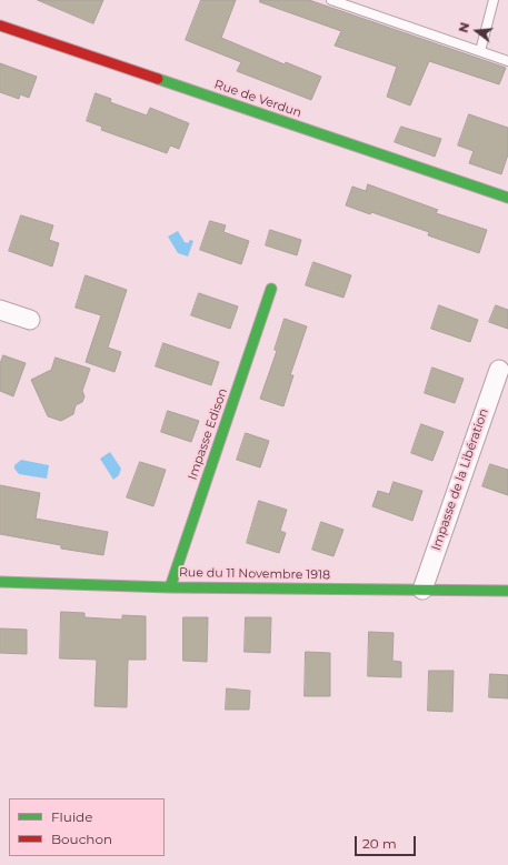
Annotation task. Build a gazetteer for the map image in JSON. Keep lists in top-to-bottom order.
{
  "streets": {
    "street": [
      "Rue de Verdun",
      "Impasse Edison",
      "Impasse de la Libération",
      "Rue du 11 Novembre 1918"
    ]
  },
  "crossings": [
    ["Impasse Edison", "Rue du 11 Novembre 1918"],
    ["Impasse de la Libération", "Rue du 11 Novembre 1918"]
  ],
  "legend": ["Fluide", "Bouchon"],
  "scale_bar": "20 m",
  "north": "left"
}
